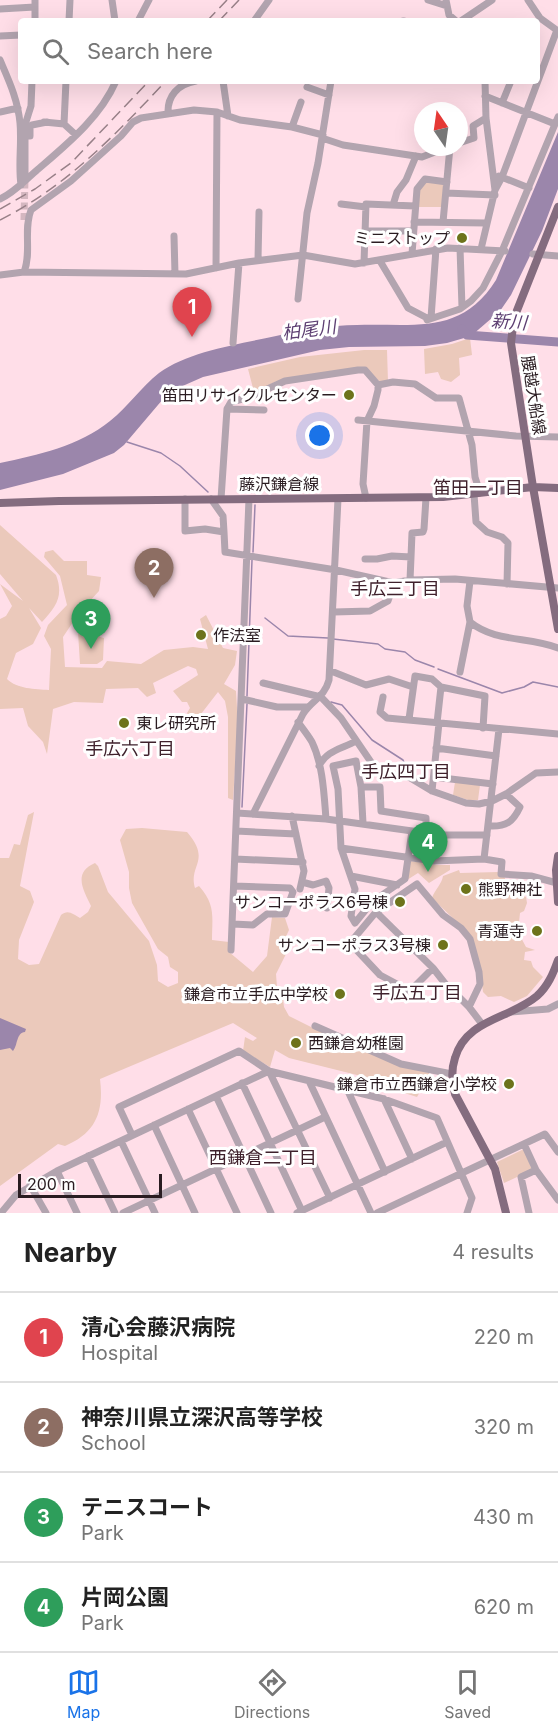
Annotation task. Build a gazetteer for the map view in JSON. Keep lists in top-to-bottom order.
{
  "streets": {
    "main road": ["腰越大船線", "藤沢鎌倉線"]
  },
  "crossings": [
    ["腰越大船線", "藤沢鎌倉線"]
  ],
  "districts": [
    "笛田一丁目",
    "手広三丁目",
    "手広六丁目",
    "手広四丁目",
    "手広五丁目",
    "西鎌倉二丁目"
  ],
  "water": ["新川", "柏尾川"],
  "places": [
    "ミニストップ",
    "笛田リサイクルセンター",
    "作法室",
    "東レ研究所",
    "熊野神社",
    "サンコーポラス6号棟",
    "青蓮寺",
    "サンコーポラス3号棟",
    "鎌倉市立手広中学校",
    "西鎌倉幼稚園",
    "鎌倉市立西鎌倉小学校"
  ],
  "scale_bar": "200 m",
  "north": "top",
  "page": {
    "search": "Search here",
    "pins": [
      "1",
      "2",
      "3",
      "4"
    ],
    "scale": "200 m",
    "heading": ["Nearby", "4 results"],
    "list": [
      {
        "mark": "1",
        "name": "清心会藤沢病院",
        "note": "Hospital",
        "value": "220 m"
      },
      {
        "mark": "2",
        "name": "神奈川県立深沢高等学校",
        "note": "School",
        "value": "320 m"
      },
      {
        "mark": "3",
        "name": "テニスコート",
        "note": "Park",
        "value": "430 m"
      },
      {
        "mark": "4",
        "name": "片岡公園",
        "note": "Park",
        "value": "620 m"
      }
    ],
    "nav": ["Map", "Directions", "Saved"]
  }
}
